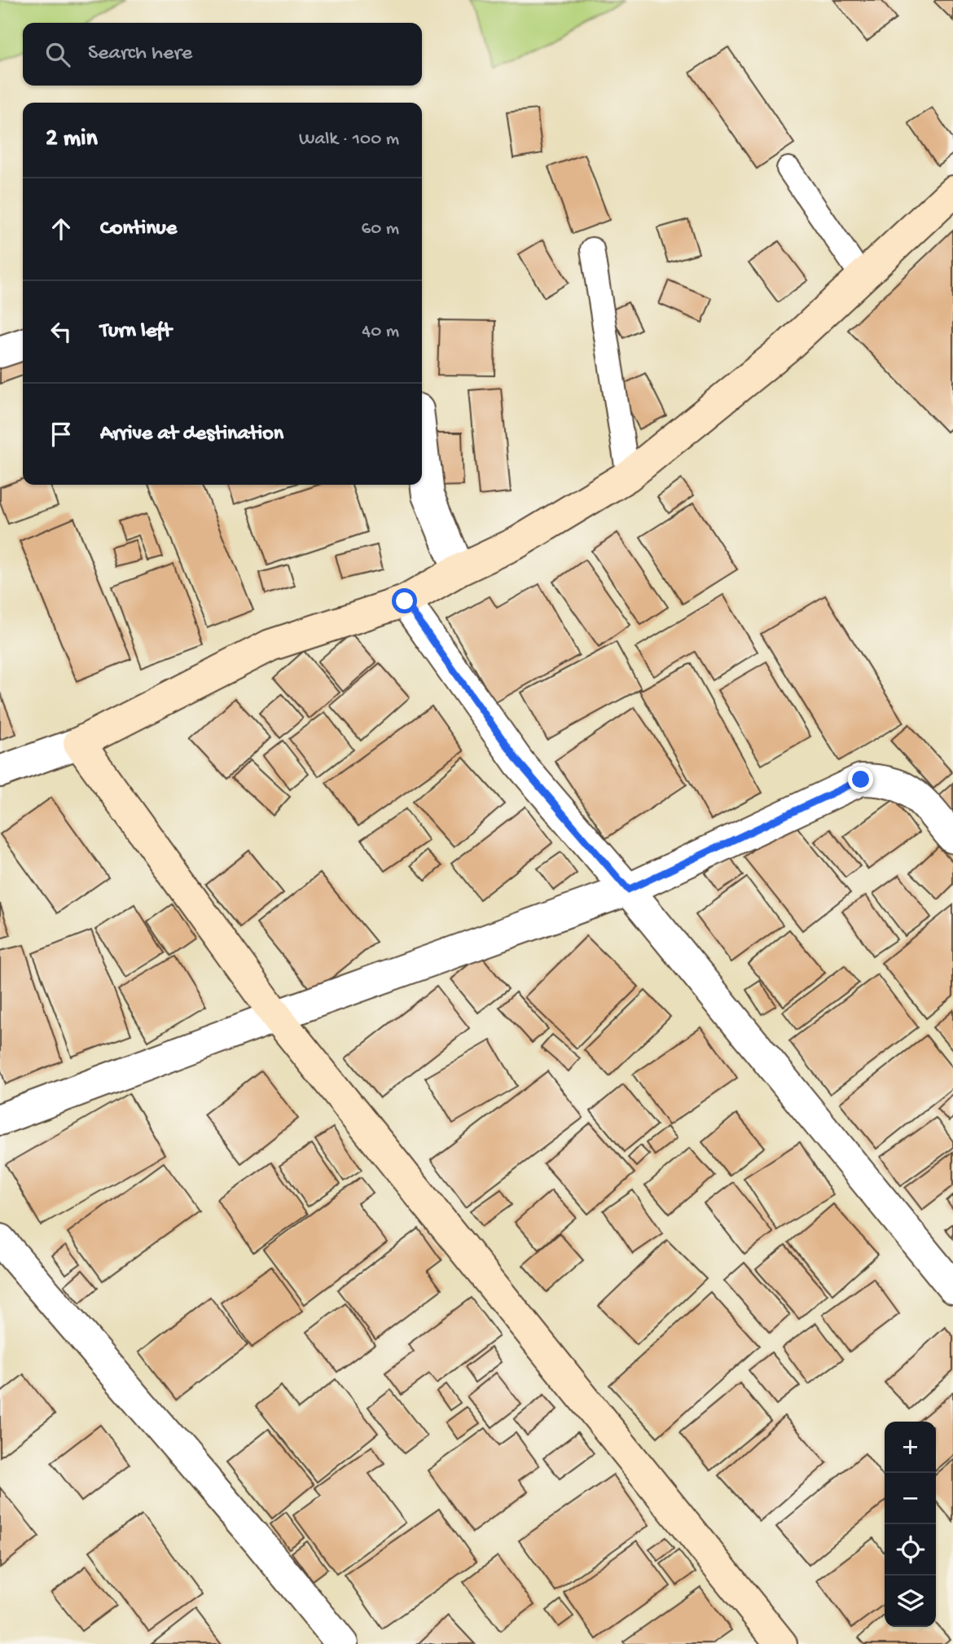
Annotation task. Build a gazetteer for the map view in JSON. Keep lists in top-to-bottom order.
{
  "page": {
    "search": "Search here",
    "heading": ["2 min", "Walk · 100 m"],
    "list": [
      ["Continue", "60 m"],
      ["Turn left", "40 m"],
      "Arrive at destination"
    ],
    "map_buttons": ["+", "−"]
  }
}
